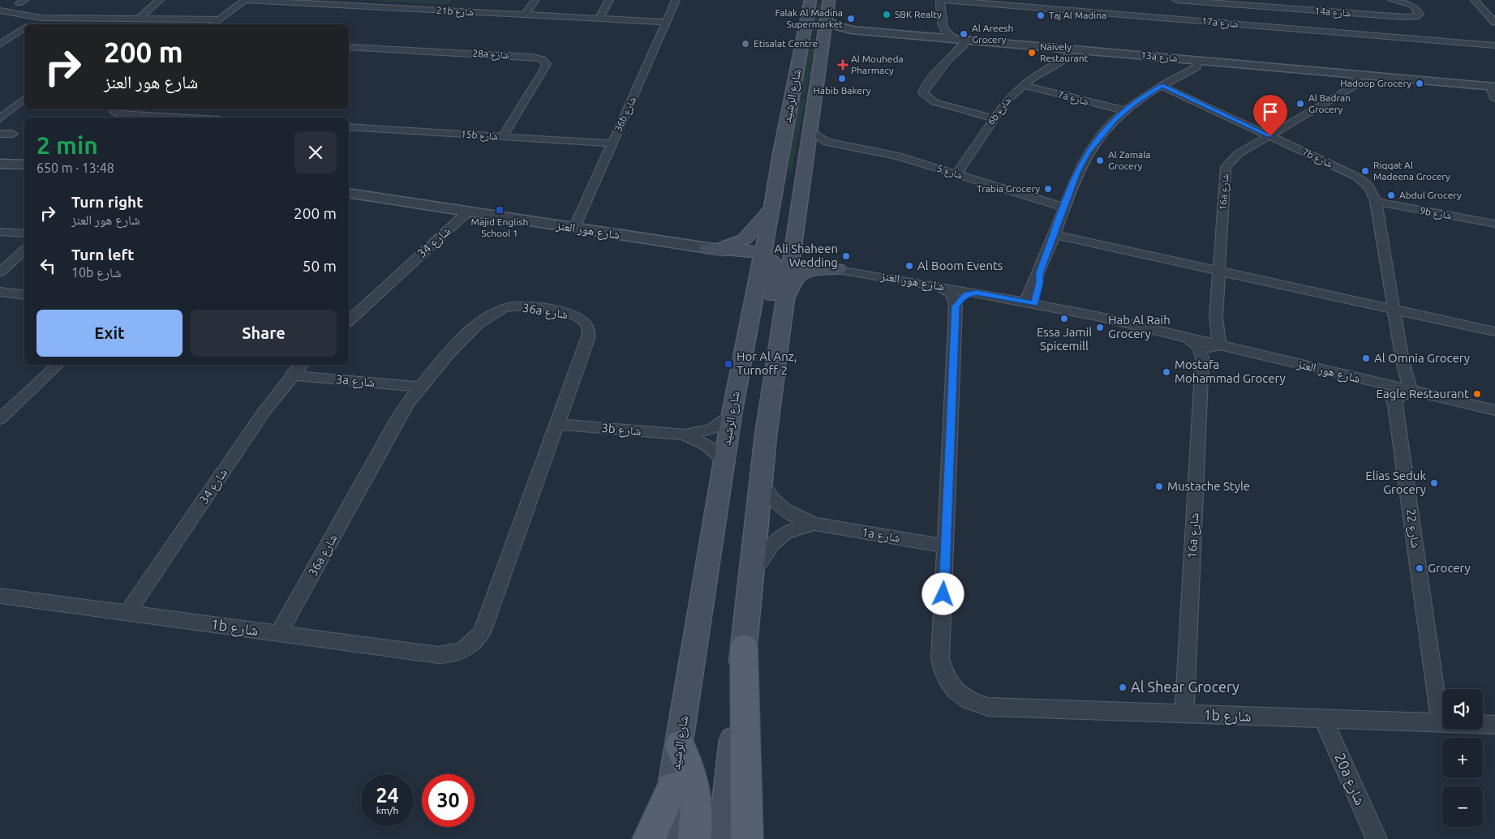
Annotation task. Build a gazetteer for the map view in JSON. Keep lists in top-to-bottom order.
{
  "streets": {
    "main road": ["شارع الرشيد"],
    "street": [
      "21b شارع",
      "14a شارع",
      "17a شارع",
      "28a شارع",
      "13a شارع",
      "7a شارع",
      "6b شارع",
      "36b شارع",
      "15b شارع",
      "7b شارع",
      "شارع 5",
      "16a شارع",
      "9b شارع",
      "شارع هور العنز",
      "شارع 34",
      "36a شارع",
      "3a شارع",
      "3b شارع",
      "شارع 22",
      "1a شارع",
      "1b شارع",
      "20a شارع"
    ]
  },
  "crossings": [
    ["21b شارع", "36b شارع"],
    ["14a شارع", "17a شارع"],
    ["28a شارع", "15b شارع"],
    ["13a شارع", "شارع الرشيد"],
    ["13a شارع", "6b شارع"],
    ["13a شارع", "16a شارع"],
    ["شارع الرشيد", "شارع 5"],
    ["شارع الرشيد", "شارع هور العنز"],
    ["شارع الرشيد", "3b شارع"],
    ["شارع الرشيد", "1a شارع"],
    ["7a شارع", "6b شارع"],
    ["6b شارع", "شارع 5"],
    ["36b شارع", "15b شارع"],
    ["36b شارع", "شارع هور العنز"],
    ["7b شارع", "16a شارع"],
    ["7b شارع", "9b شارع"],
    ["16a شارع", "شارع هور العنز"],
    ["16a شارع", "1b شارع"],
    ["شارع هور العنز", "شارع 34"],
    ["شارع هور العنز", "شارع 22"],
    ["شارع 34", "3a شارع"],
    ["شارع 34", "1b شارع"],
    ["36a شارع", "3a شارع"],
    ["36a شارع", "3b شارع"],
    ["36a شارع", "1b شارع"],
    ["شارع 22", "1b شارع"],
    ["1a شارع", "1b شارع"],
    ["1b شارع", "20a شارع"]
  ],
  "places": {
    "other": [
      "SBK Realty",
      "Taj Al Madina",
      "Falak Al Madina Supermarket",
      "Al Areesh Grocery",
      "Etisalat Centre",
      "Naively Restaurant",
      "Habib Bakery",
      "Hadoop Grocery",
      "Al Badran Grocery",
      "Al Zamala Grocery",
      "Riqqat Al Madeena Grocery",
      "Trabia Grocery",
      "Abdul Grocery",
      "Ali Shaheen Wedding",
      "Al Boom Events",
      "Essa Jamil Spicemill",
      "Hab Al Raih Grocery",
      "Al Omnia Grocery",
      "Mostafa Mohammad Grocery",
      "Eagle Restaurant",
      "Elias Seduk Grocery",
      "Mustache Style",
      "Grocery",
      "Al Shear Grocery"
    ],
    "health": ["Al Mouheda Pharmacy"],
    "transit": ["Majid English School 1", "Hor Al Anz, Turnoff 2"]
  },
  "page": {
    "turn": ["200 m", "شارع هور العنز"],
    "heading": ["2 min", "650 m · 13:48"],
    "list": [
      {
        "name": "Turn right",
        "note": "شارع هور العنز",
        "value": "200 m"
      },
      {
        "name": "Turn left",
        "note": "10b شارع",
        "value": "50 m"
      }
    ],
    "buttons": ["Exit", "Share"],
    "map_buttons": ["+", "−"],
    "speed": "24 km/h",
    "limit": "30"
  }
}
